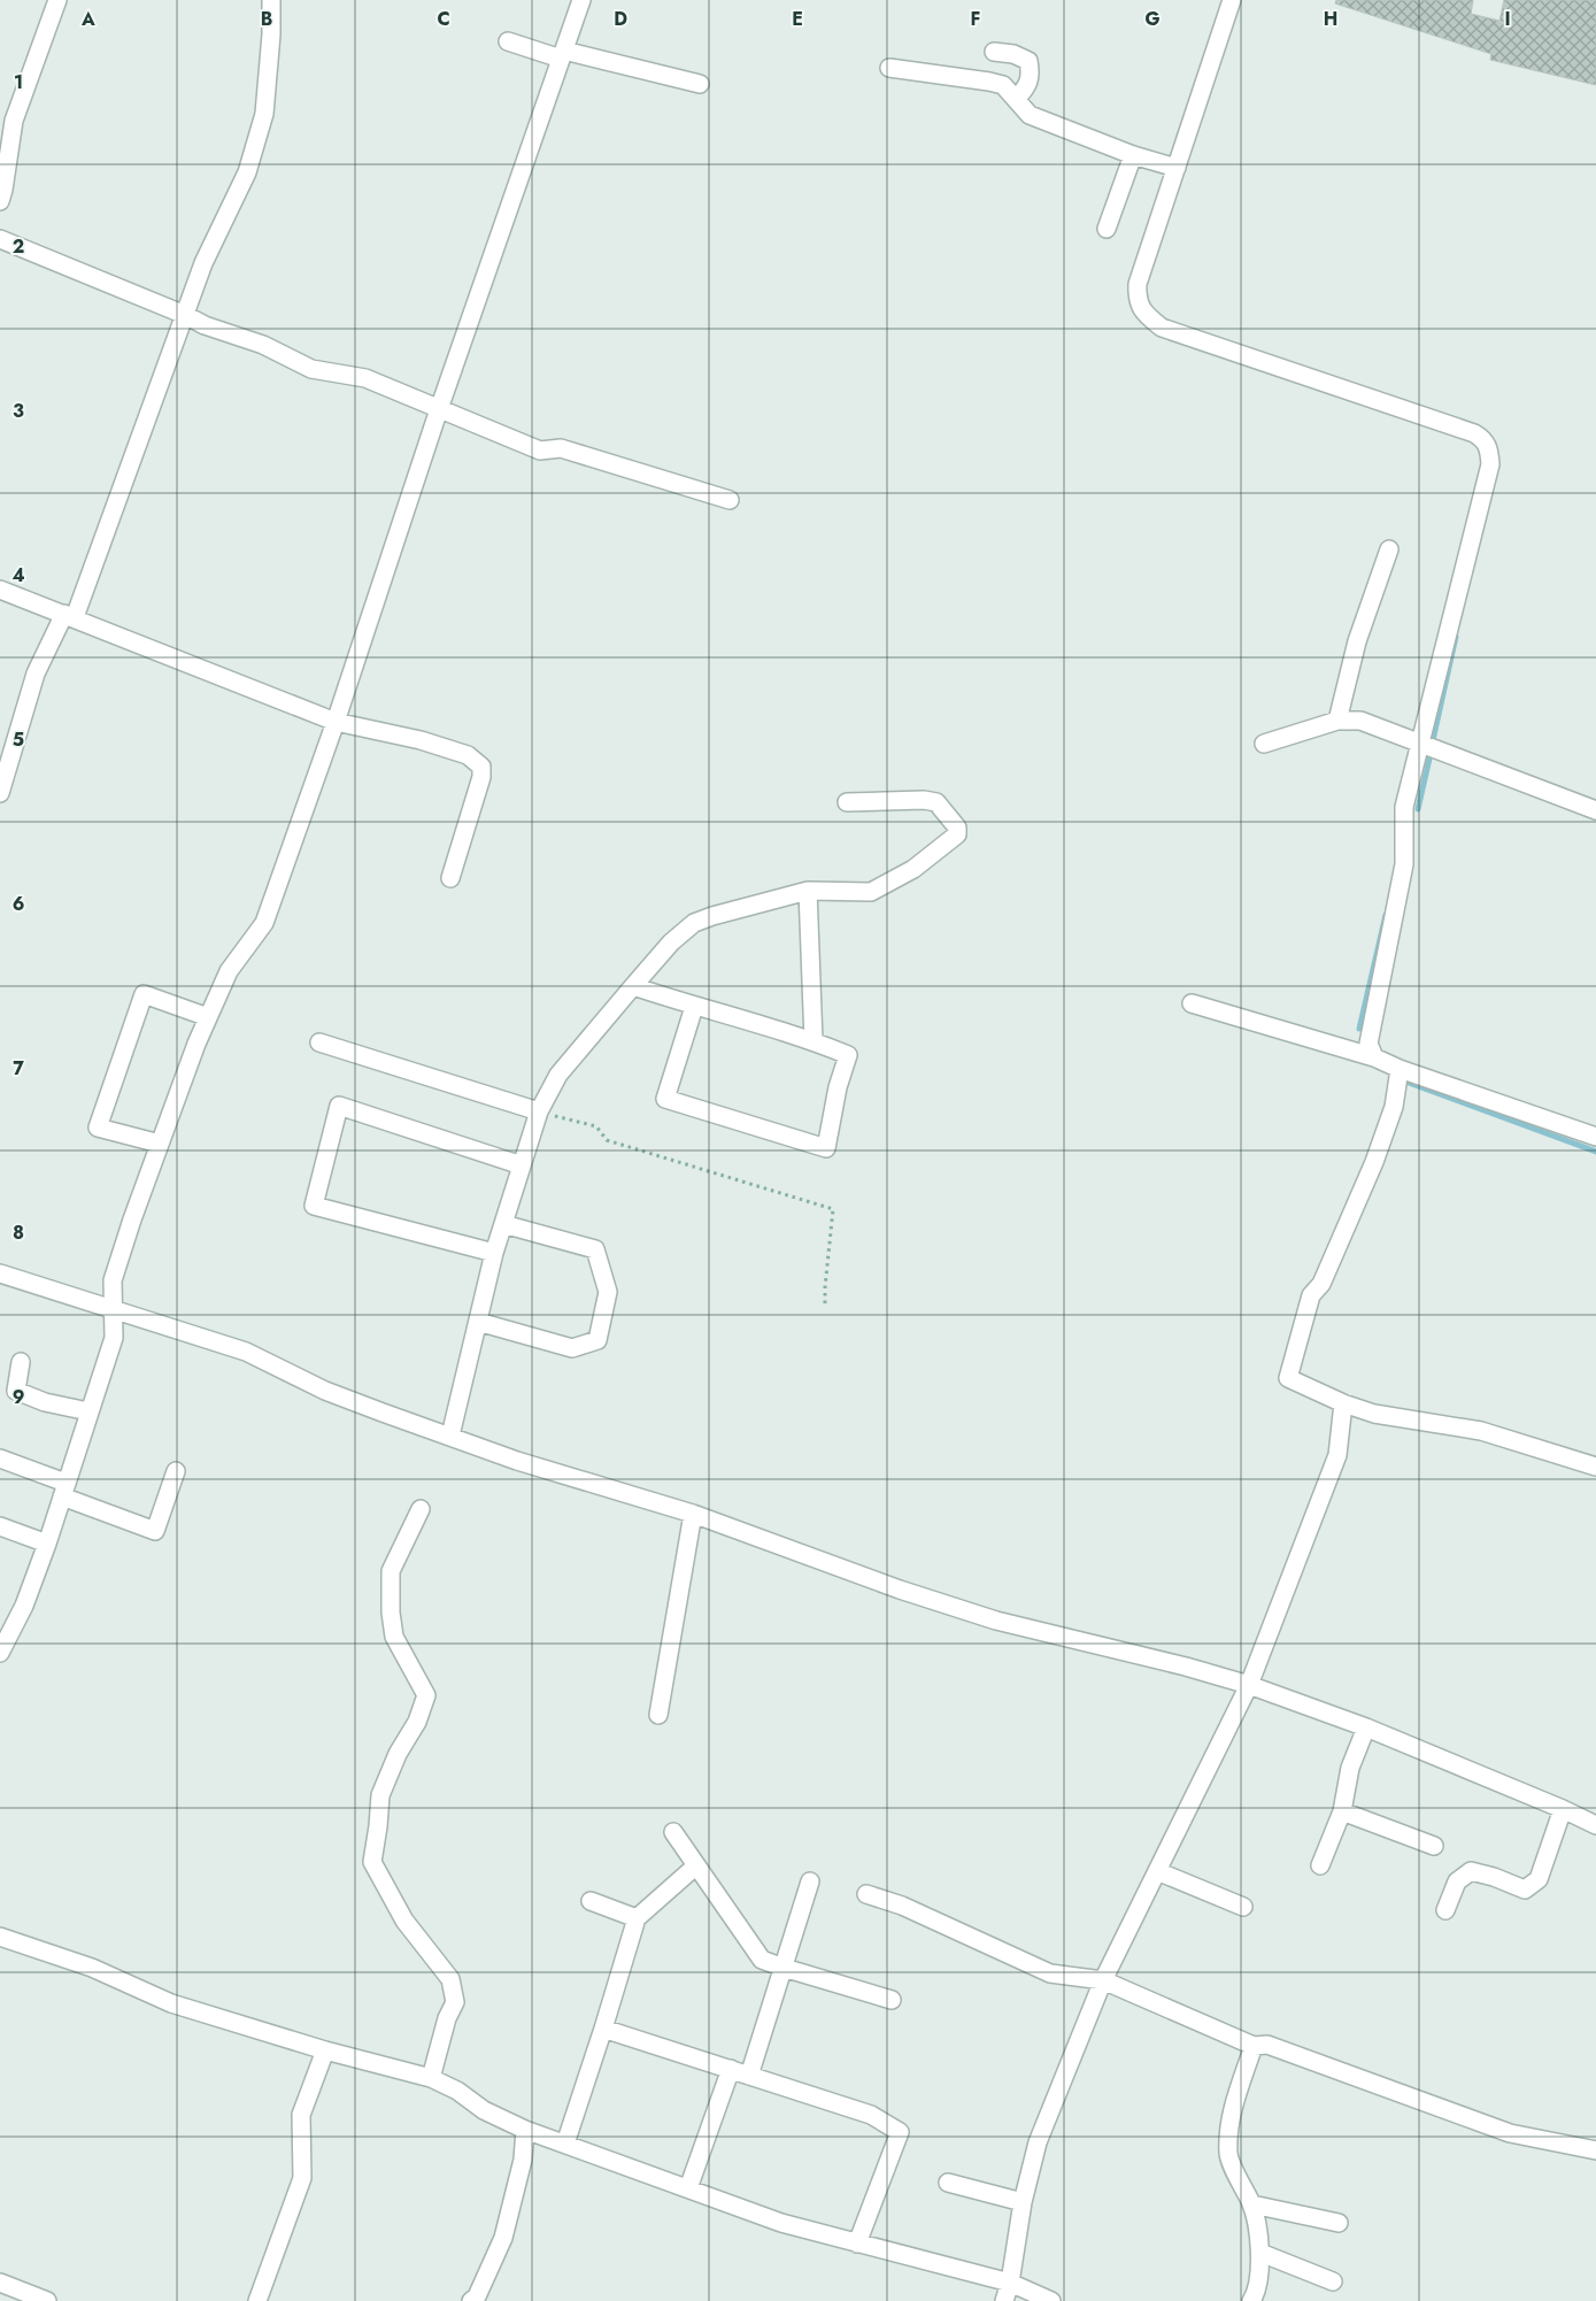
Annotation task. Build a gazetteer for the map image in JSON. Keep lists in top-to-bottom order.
{
  "grid": {
    "columns": [
      "A",
      "B",
      "C",
      "D",
      "E",
      "F",
      "G",
      "H",
      "I"
    ],
    "rows": [
      "1",
      "2",
      "3",
      "4",
      "5",
      "6",
      "7",
      "8",
      "9"
    ]
  }
}
